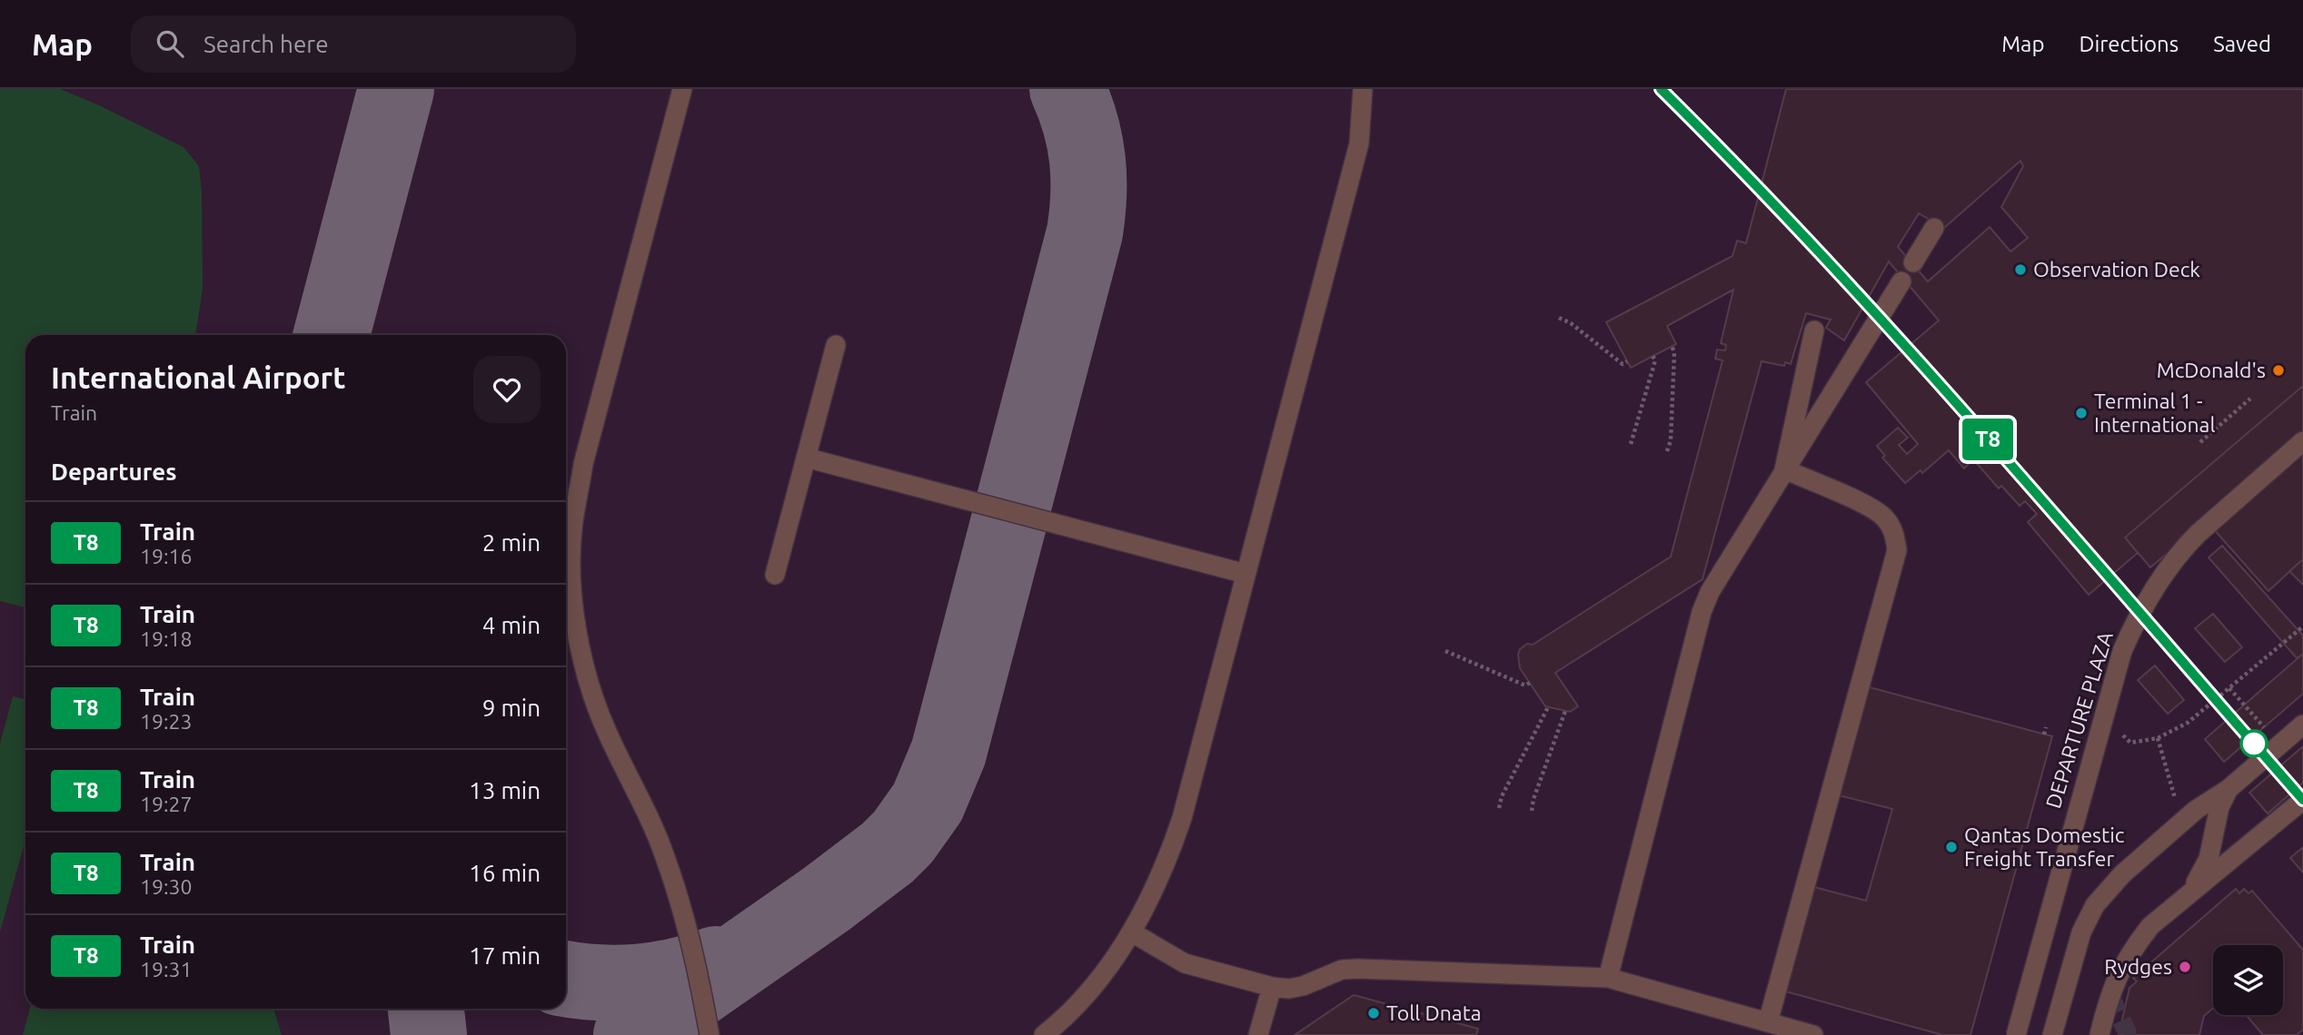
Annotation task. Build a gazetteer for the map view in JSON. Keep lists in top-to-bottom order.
{
  "streets": {
    "street": ["DEPARTURE PLAZA"]
  },
  "places": [
    "Observation Deck",
    "McDonald's",
    "Terminal 1 - International",
    "Qantas Domestic Freight Transfer",
    "Rydges",
    "Toll Dnata"
  ],
  "page": {
    "header": "Map",
    "search": "Search here",
    "nav": ["Map", "Directions", "Saved"],
    "on_map": "T8",
    "heading": [
      ["International Airport", "Train"],
      "Departures"
    ],
    "list": [
      {
        "mark": "T8",
        "name": "Train",
        "note": "19:16",
        "value": "2 min"
      },
      {
        "mark": "T8",
        "name": "Train",
        "note": "19:18",
        "value": "4 min"
      },
      {
        "mark": "T8",
        "name": "Train",
        "note": "19:23",
        "value": "9 min"
      },
      {
        "mark": "T8",
        "name": "Train",
        "note": "19:27",
        "value": "13 min"
      },
      {
        "mark": "T8",
        "name": "Train",
        "note": "19:30",
        "value": "16 min"
      },
      {
        "mark": "T8",
        "name": "Train",
        "note": "19:31",
        "value": "17 min"
      }
    ]
  }
}
